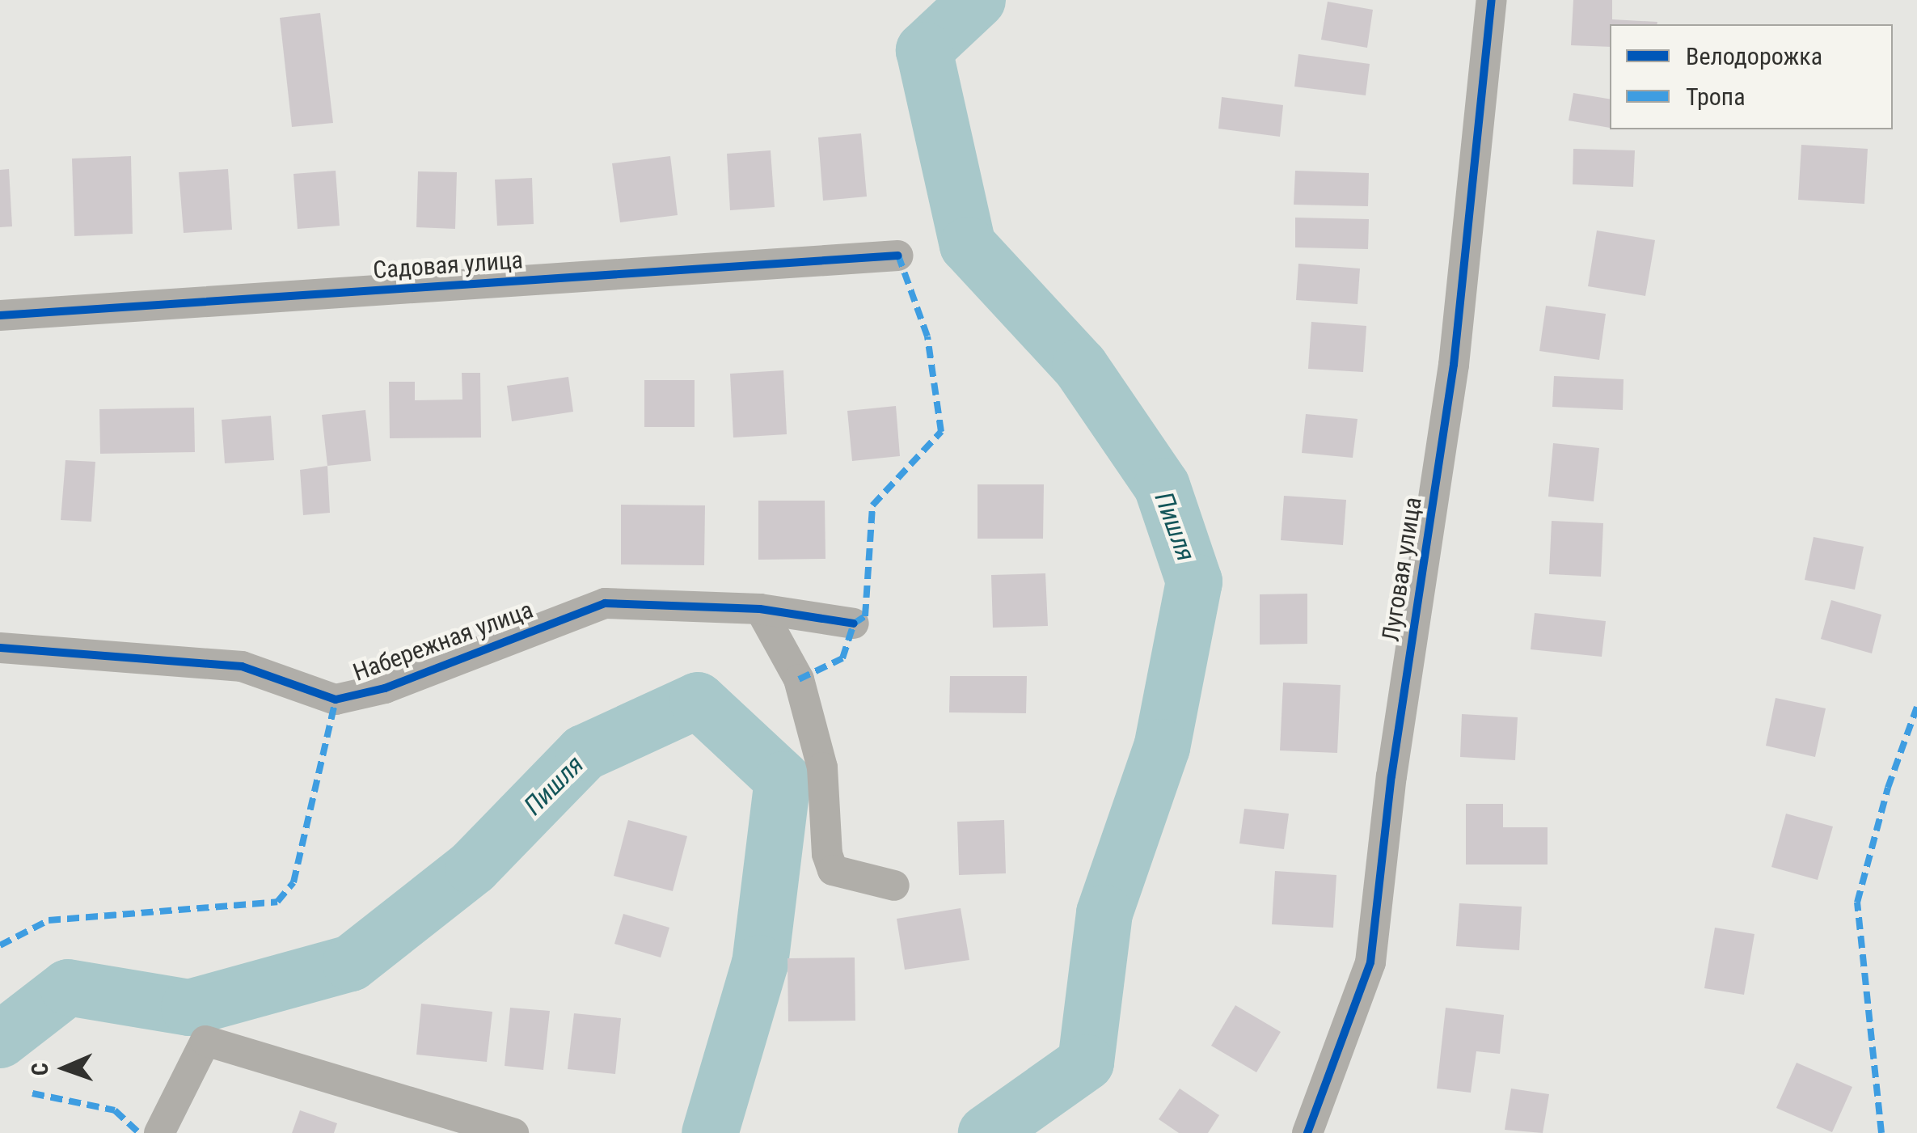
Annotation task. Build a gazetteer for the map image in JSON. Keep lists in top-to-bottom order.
{
  "streets": {
    "street": ["Садовая улица", "Луговая улица", "Набережная улица"]
  },
  "water": ["Пишля"],
  "legend": ["Велодорожка", "Тропа"],
  "north": "left"
}
